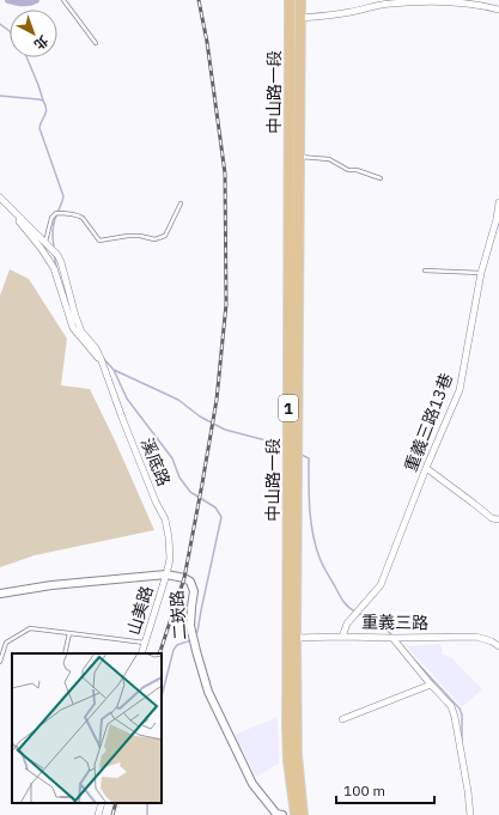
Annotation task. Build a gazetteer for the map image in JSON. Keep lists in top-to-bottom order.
{
  "streets": {
    "main road": ["中山路一段", "1"],
    "street": [
      "重義三路13巷",
      "溪底路",
      "山美路",
      "二崁路",
      "重義三路"
    ]
  },
  "crossings": [
    ["中山路一段", "重義三路"],
    ["重義三路13巷", "重義三路"],
    ["溪底路", "山美路"],
    ["溪底路", "二崁路"],
    ["山美路", "二崁路"]
  ],
  "scale_bar": "100 m",
  "north": "bottom right"
}
